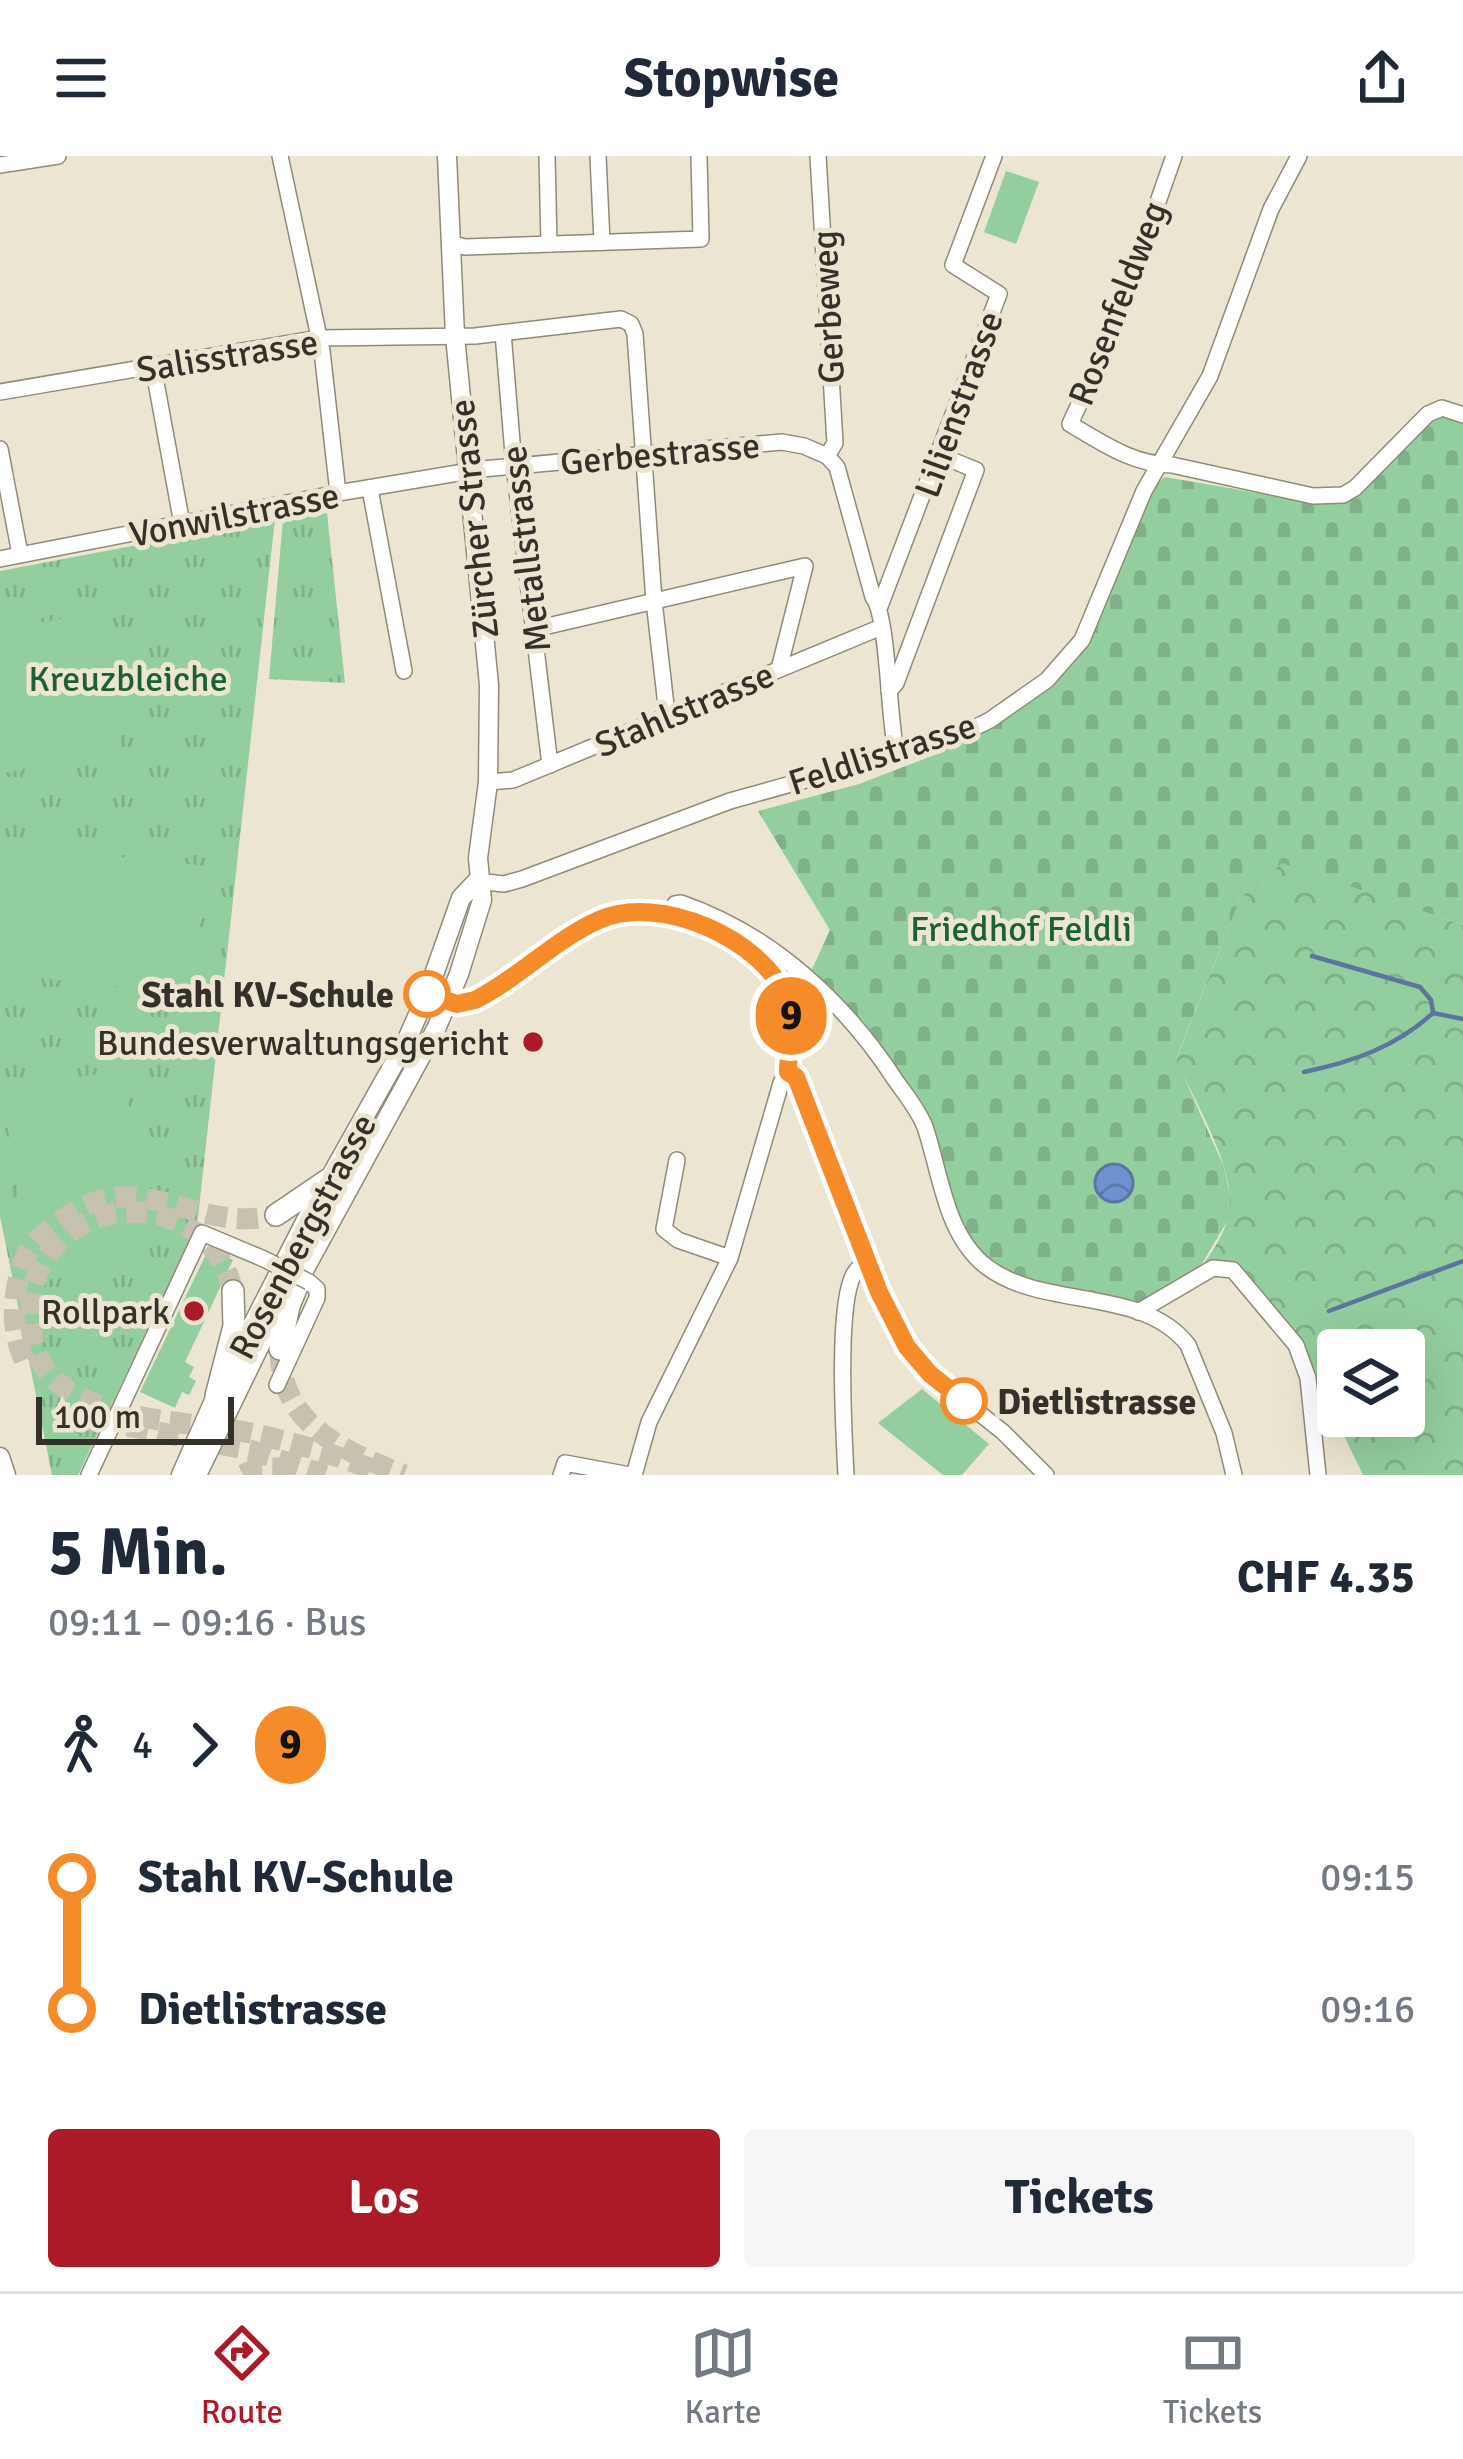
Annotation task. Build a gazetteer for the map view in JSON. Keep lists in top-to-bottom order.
{
  "streets": {
    "main road": ["Zürcher Strasse", "Rosenbergstrasse"],
    "street": [
      "Rosenfeldweg",
      "Gerbeweg",
      "Salisstrasse",
      "Lilienstrasse",
      "Gerbestrasse",
      "Vonwilstrasse",
      "Metallstrasse",
      "Stahlstrasse",
      "Feldlistrasse"
    ]
  },
  "crossings": [
    ["Rosenfeldweg", "Feldlistrasse"],
    ["Gerbeweg", "Gerbestrasse"],
    ["Salisstrasse", "Gerbestrasse"],
    ["Salisstrasse", "Zürcher Strasse"],
    ["Salisstrasse", "Metallstrasse"],
    ["Gerbestrasse", "Vonwilstrasse"],
    ["Gerbestrasse", "Zürcher Strasse"],
    ["Gerbestrasse", "Metallstrasse"],
    ["Vonwilstrasse", "Zürcher Strasse"],
    ["Zürcher Strasse", "Stahlstrasse"],
    ["Zürcher Strasse", "Feldlistrasse"],
    ["Zürcher Strasse", "Rosenbergstrasse"],
    ["Metallstrasse", "Stahlstrasse"],
    ["Feldlistrasse", "Rosenbergstrasse"]
  ],
  "parks": ["Kreuzbleiche", "Friedhof Feldli"],
  "places": [
    "Stahl KV-Schule",
    "Bundesverwaltungsgericht",
    "Rollpark",
    "Dietlistrasse"
  ],
  "lines": ["bus line 9"],
  "scale_bar": "100 m",
  "page": {
    "header": "Stopwise",
    "on_map": "9",
    "scale": "100 m",
    "heading": ["5 Min.", "09:11 – 09:16 · Bus", "CHF 4.35"],
    "legs": ["4", "9"],
    "list": [
      {
        "name": "Stahl KV-Schule",
        "value": "09:15"
      },
      {
        "name": "Dietlistrasse",
        "value": "09:16"
      }
    ],
    "buttons": ["Los", "Tickets"],
    "tabs": ["Route", "Karte", "Tickets"]
  }
}
